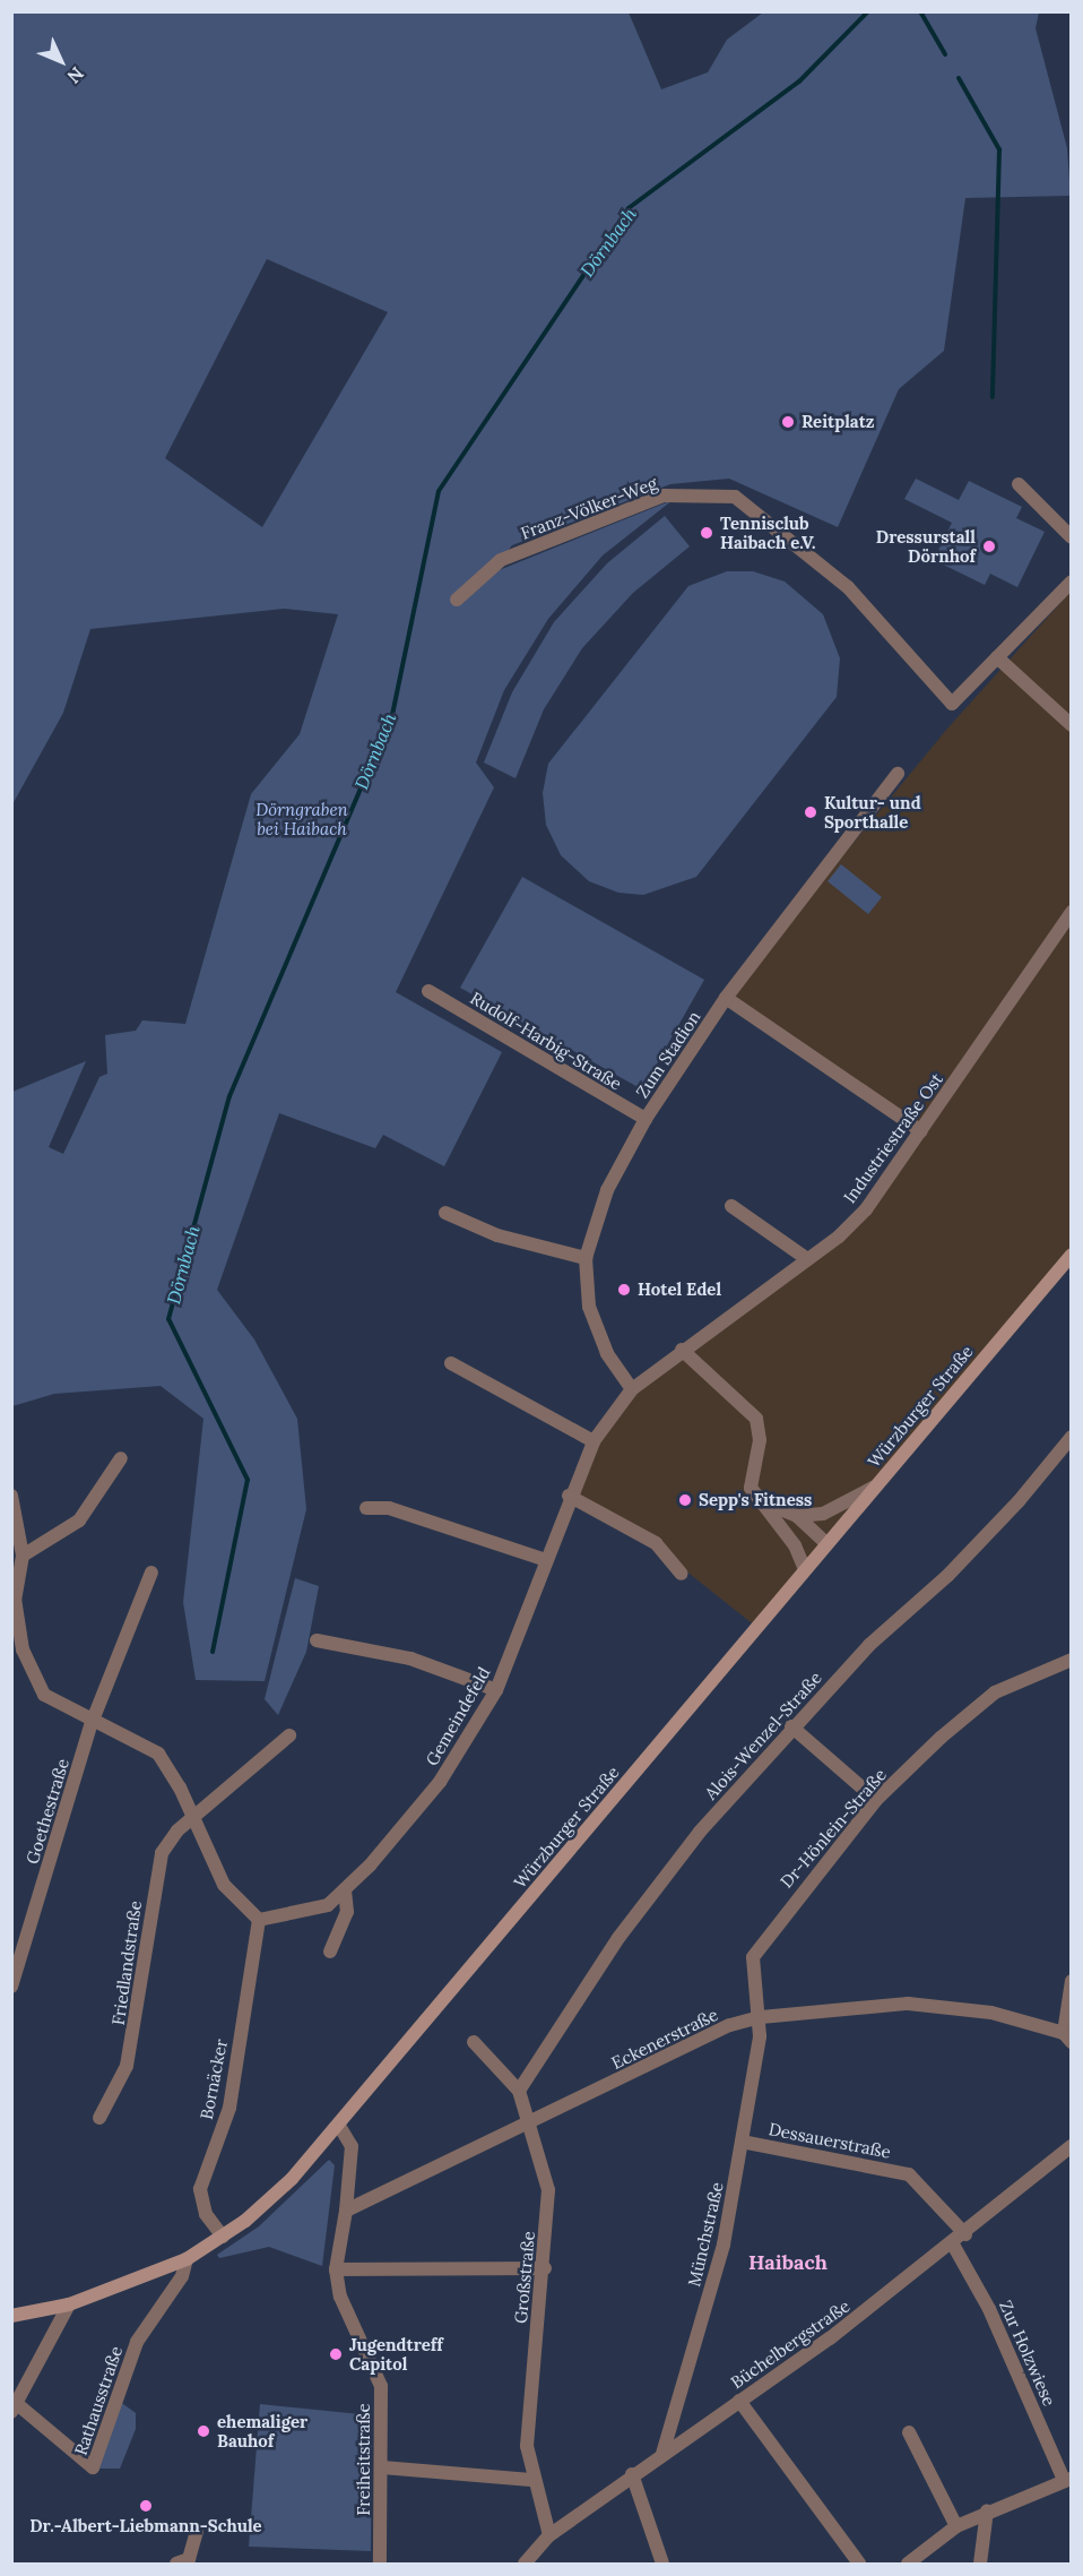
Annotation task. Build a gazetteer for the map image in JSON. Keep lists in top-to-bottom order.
{
  "streets": {
    "main road": ["Würzburger Straße"],
    "street": [
      "Franz-Völker-Weg",
      "Rudolf-Harbig-Straße",
      "Zum Stadion",
      "Industriestraße Ost",
      "Gemeindefeld",
      "Alois-Wenzel-Straße",
      "Goethestraße",
      "Dr-Hönlein-Straße",
      "Friedlandstraße",
      "Eckenerstraße",
      "Bornäcker",
      "Dessauerstraße",
      "Münchstraße",
      "Großstraße",
      "Büchelbergstraße",
      "Zur Holzwiese",
      "Rathausstraße",
      "Freiheitstraße"
    ]
  },
  "crossings": [
    ["Rudolf-Harbig-Straße", "Zum Stadion"],
    ["Zum Stadion", "Industriestraße Ost"],
    ["Zum Stadion", "Gemeindefeld"],
    ["Industriestraße Ost", "Gemeindefeld"],
    ["Würzburger Straße", "Bornäcker"],
    ["Würzburger Straße", "Rathausstraße"],
    ["Würzburger Straße", "Freiheitstraße"],
    ["Gemeindefeld", "Bornäcker"],
    ["Alois-Wenzel-Straße", "Großstraße"],
    ["Dr-Hönlein-Straße", "Eckenerstraße"],
    ["Dr-Hönlein-Straße", "Münchstraße"],
    ["Eckenerstraße", "Münchstraße"],
    ["Eckenerstraße", "Großstraße"],
    ["Eckenerstraße", "Freiheitstraße"],
    ["Dessauerstraße", "Münchstraße"],
    ["Dessauerstraße", "Büchelbergstraße"],
    ["Münchstraße", "Büchelbergstraße"],
    ["Großstraße", "Büchelbergstraße"],
    ["Büchelbergstraße", "Zur Holzwiese"]
  ],
  "districts": ["Haibach"],
  "water": ["Dörnbach"],
  "parks": ["Dörngraben bei Haibach"],
  "places": [
    "Reitplatz",
    "Tennisclub Haibach e.V.",
    "Dressurstall Dörnhof",
    "Kultur- und Sporthalle",
    "Hotel Edel",
    "Sepp's Fitness",
    "Jugendtreff Capitol",
    "ehemaliger Bauhof",
    "Dr.-Albert-Liebmann-Schule"
  ],
  "north": "bottom right"
}
